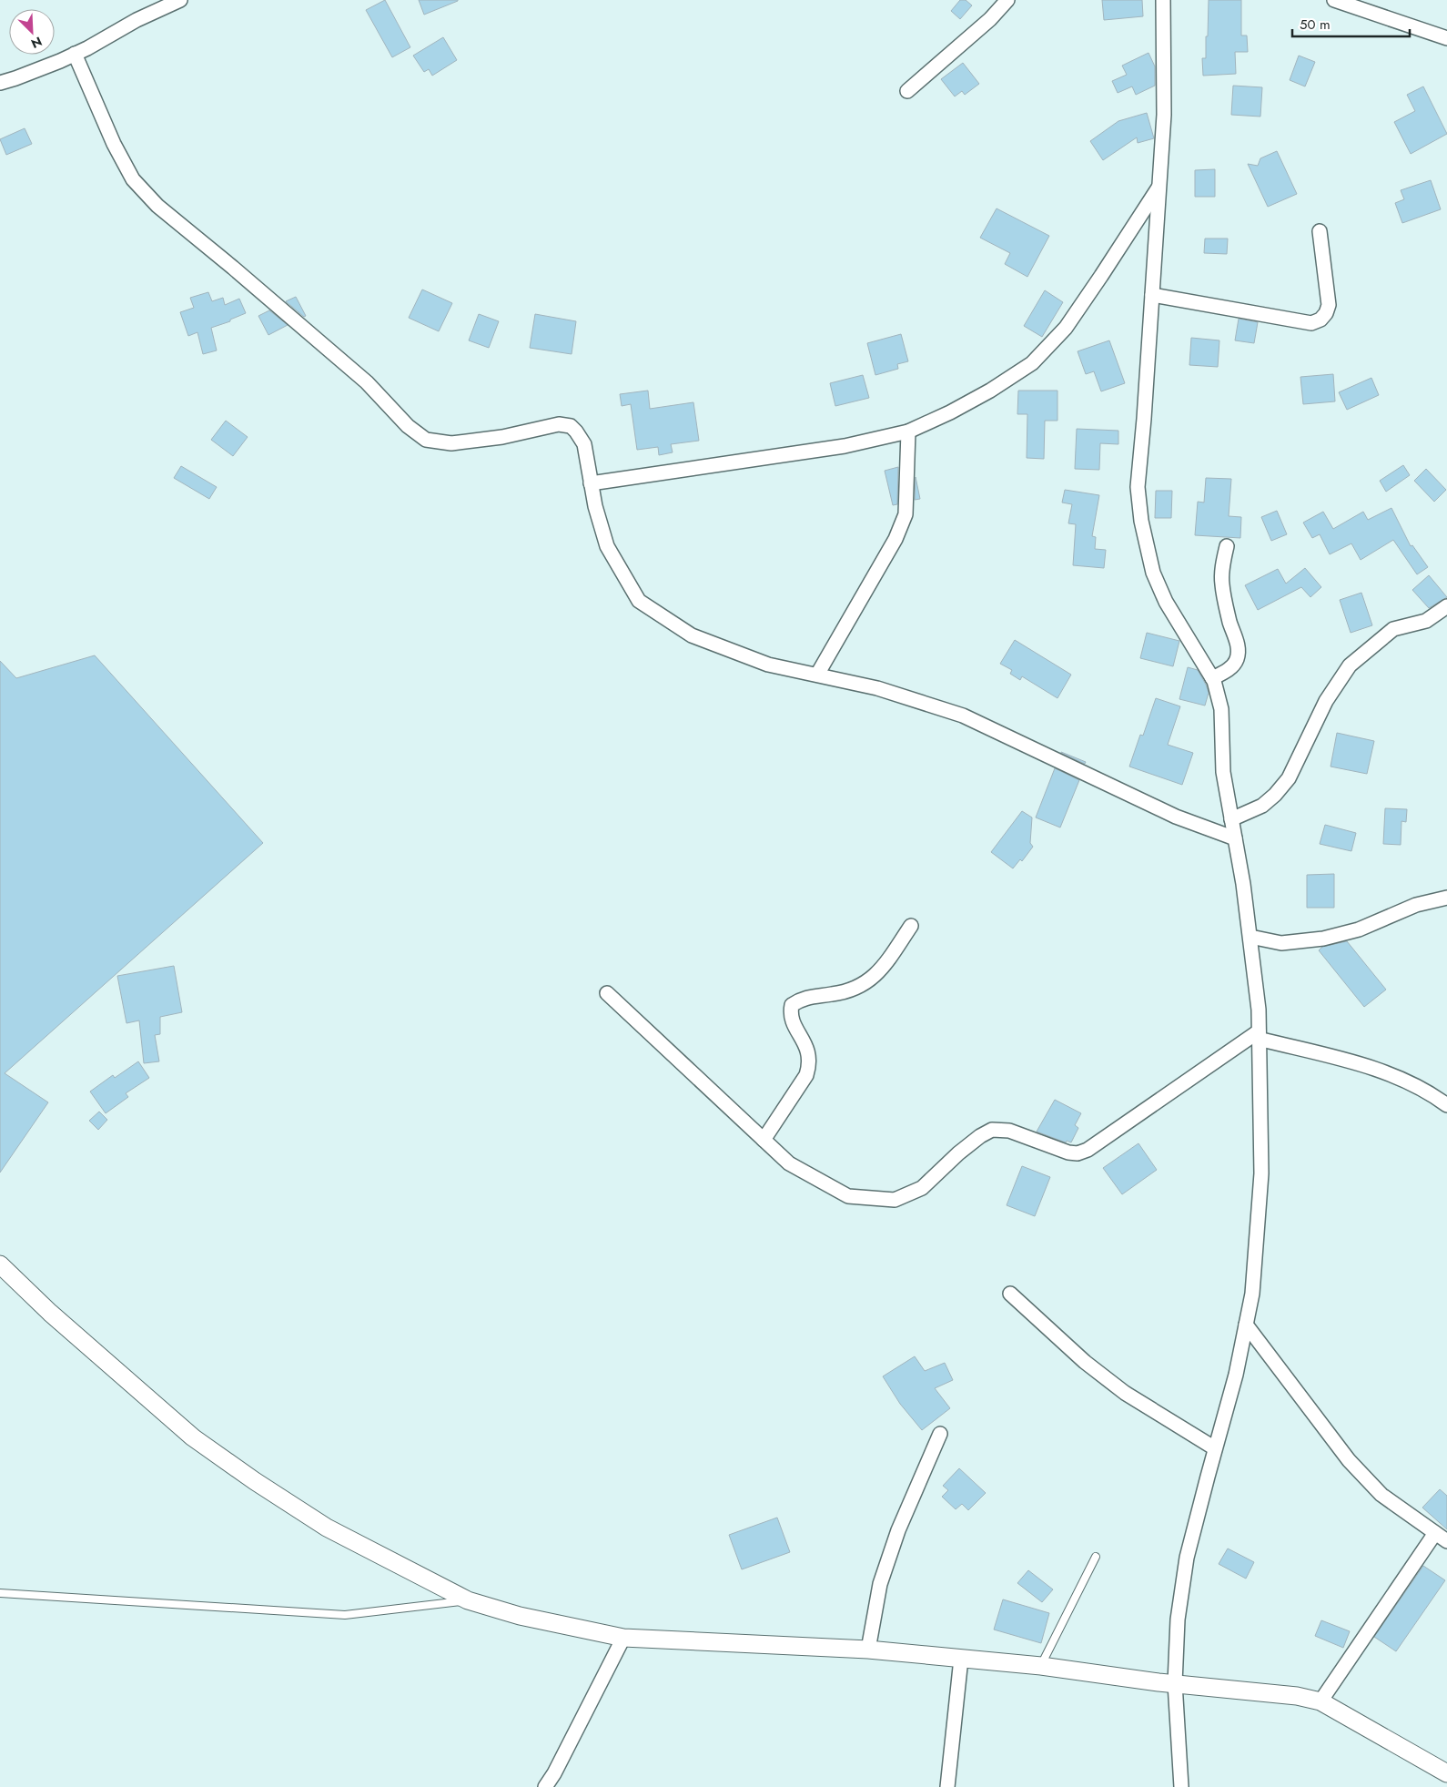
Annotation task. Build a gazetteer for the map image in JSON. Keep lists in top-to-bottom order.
{
  "scale_bar": "50 m",
  "north": "bottom right"
}
